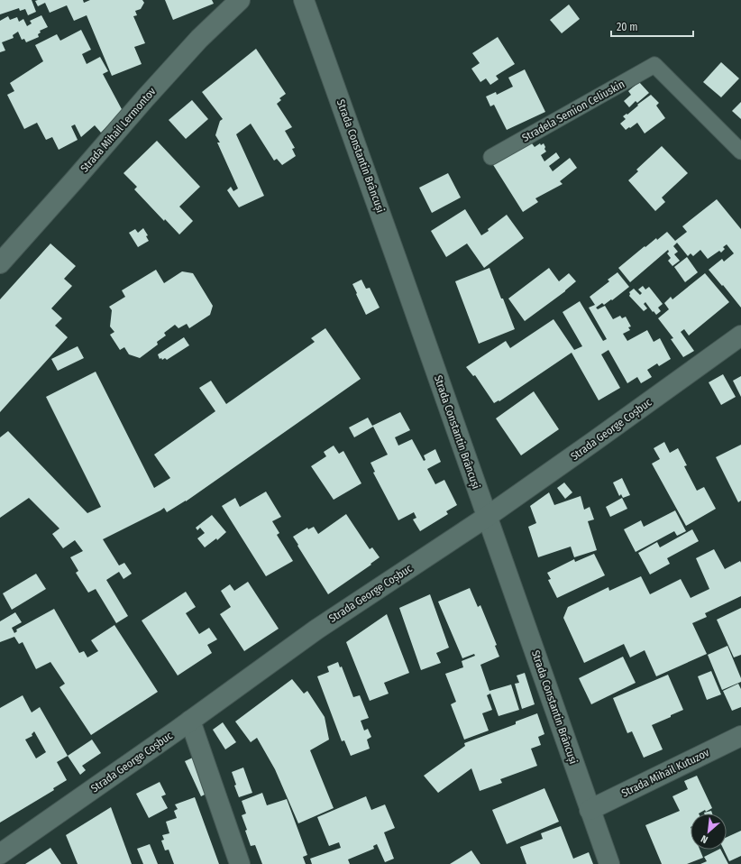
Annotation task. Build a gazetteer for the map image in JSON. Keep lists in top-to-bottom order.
{
  "streets": {
    "street": [
      "Strada Mihail Lermontov",
      "Strada Constantin Brâncuși",
      "Strada George Coșbuc",
      "Strada Mihail Kutuzov"
    ],
    "lane": ["Stradela Semion Celiuskin"]
  },
  "crossings": [
    ["Strada Constantin Brâncuși", "Strada George Coșbuc"],
    ["Strada Constantin Brâncuși", "Strada Mihail Kutuzov"]
  ],
  "scale_bar": "20 m",
  "north": "bottom left"
}
